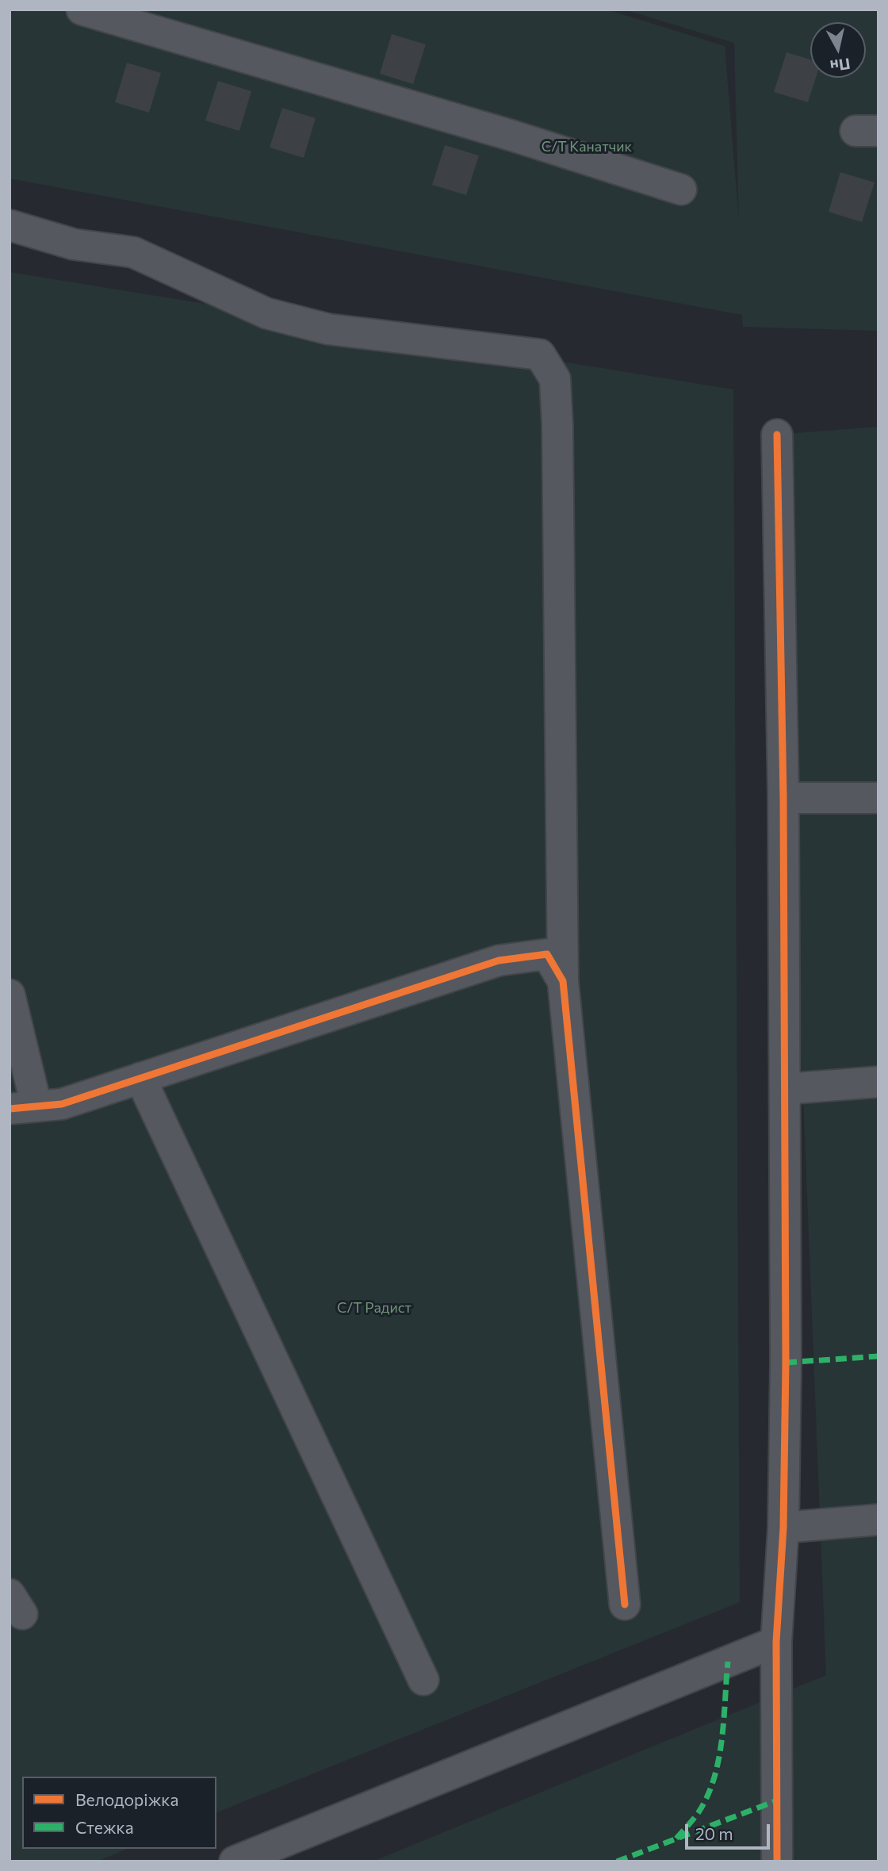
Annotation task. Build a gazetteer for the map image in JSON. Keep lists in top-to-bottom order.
{
  "parks": ["С/Т Канатчик", "С/Т Радист"],
  "legend": ["Велодоріжка", "Стежка"],
  "scale_bar": "20 m",
  "north": "bottom"
}
